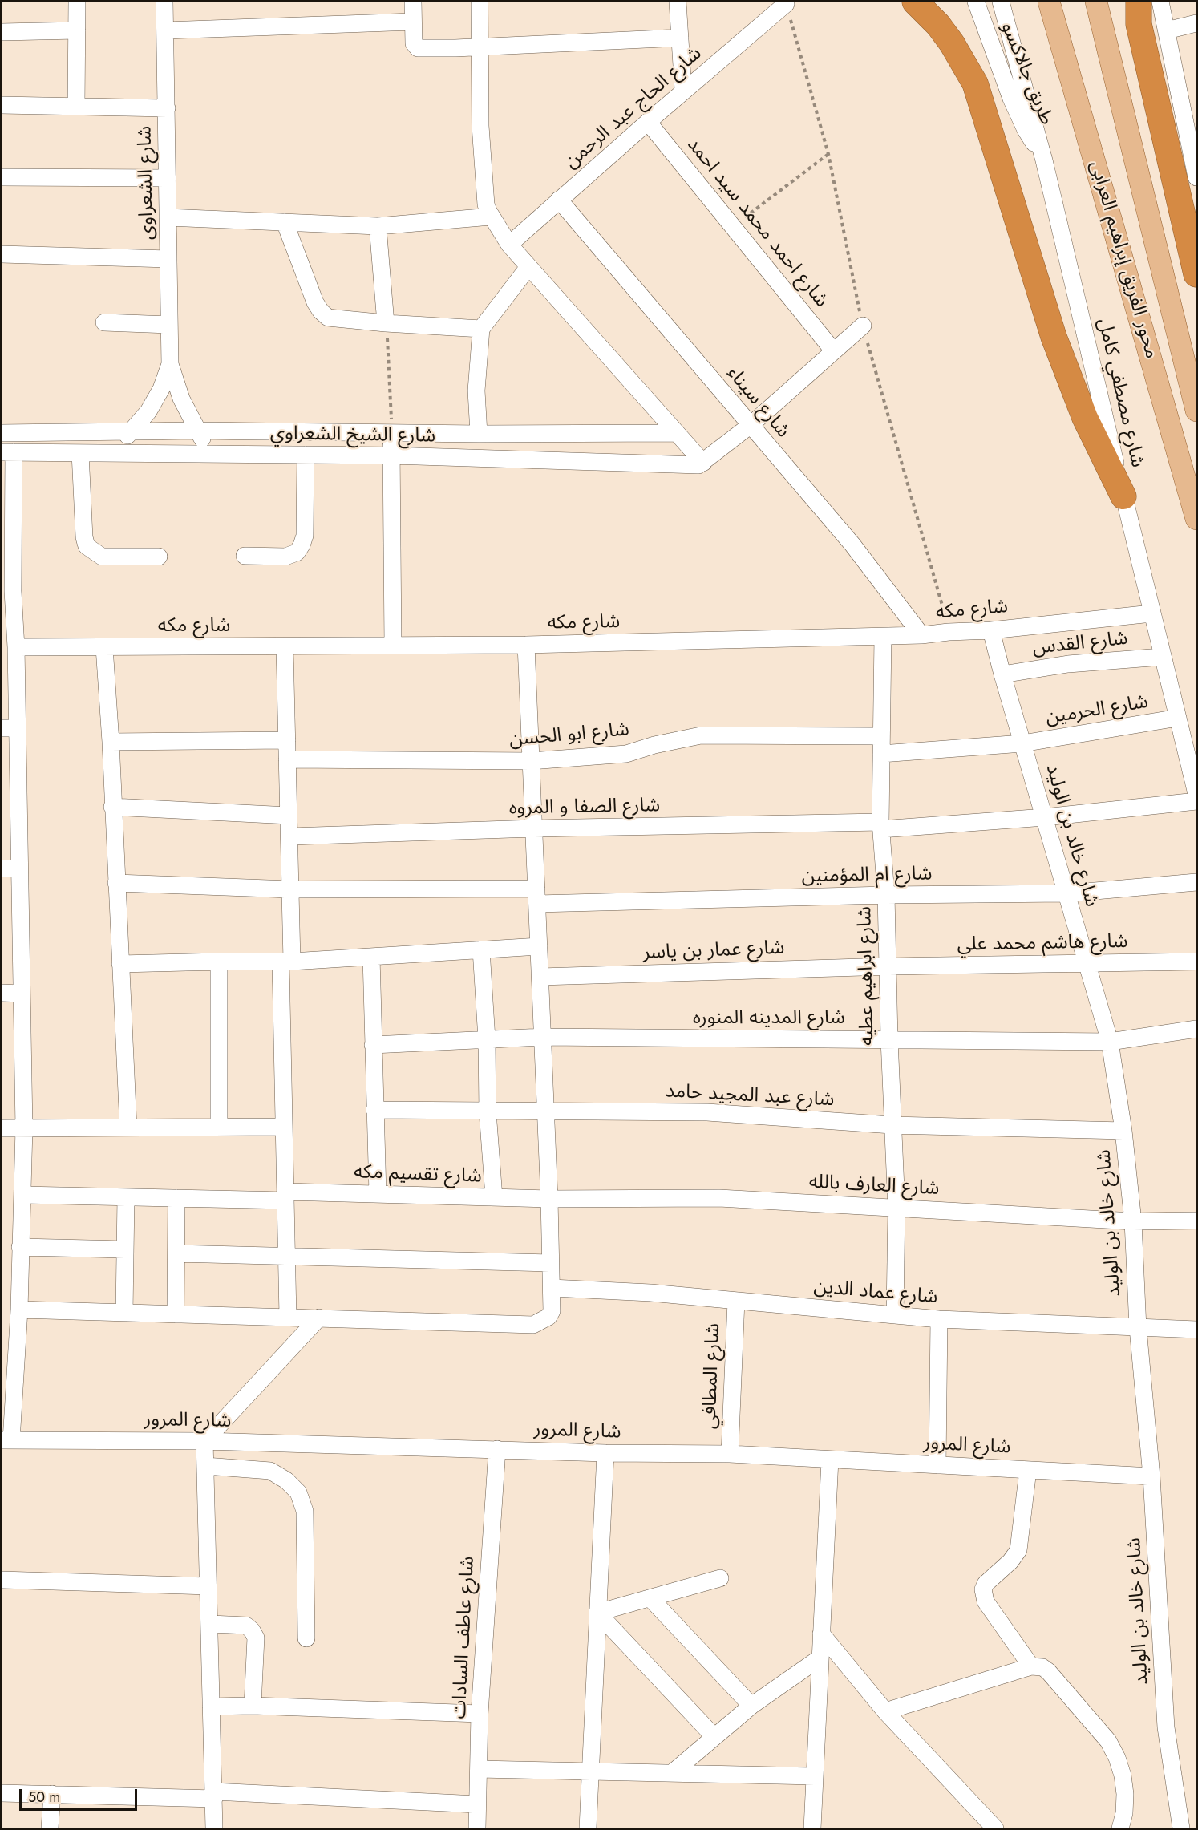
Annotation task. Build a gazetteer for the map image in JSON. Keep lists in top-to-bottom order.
{
  "streets": {
    "main road": ["محور الفريق إبراهيم العرابى"],
    "street": [
      "طريق جالاكسو",
      "شارع الحاج عبد الرحمن",
      "شارع الشعراوى",
      "شارع احمد محمد سيد احمد",
      "شارع مصطفي كامل",
      "شارع سيناء",
      "شارع الشيخ الشعراوي",
      "شارع مكه",
      "شارع القدس",
      "شارع الحرمين",
      "شارع ابو الحسن",
      "شارع الصفا و المروه",
      "شارع خالد بن الوليد",
      "شارع ام المؤمنين",
      "شارع هاشم محمد علي",
      "شارع عمار بن ياسر",
      "شارع ابراهيم عطيه",
      "شارع المدينه المنوره",
      "شارع عبد المجيد حامد",
      "شارع تقسيم مكه",
      "شارع العارف بالله",
      "شارع عماد الدين",
      "شارع المطافي",
      "شارع المرور",
      "شارع عاطف السادات"
    ]
  },
  "crossings": [
    ["طريق جالاكسو", "شارع مصطفي كامل"],
    ["شارع الحاج عبد الرحمن", "شارع احمد محمد سيد احمد"],
    ["شارع الحاج عبد الرحمن", "شارع سيناء"],
    ["شارع الشعراوى", "شارع الشيخ الشعراوي"],
    ["شارع مصطفي كامل", "شارع مكه"],
    ["شارع مصطفي كامل", "شارع القدس"],
    ["شارع مصطفي كامل", "شارع الحرمين"],
    ["شارع سيناء", "شارع مكه"],
    ["شارع مكه", "شارع خالد بن الوليد"],
    ["شارع مكه", "شارع ابراهيم عطيه"],
    ["شارع القدس", "شارع خالد بن الوليد"],
    ["شارع الحرمين", "شارع خالد بن الوليد"],
    ["شارع الحرمين", "شارع ابراهيم عطيه"],
    ["شارع ابو الحسن", "شارع ابراهيم عطيه"],
    ["شارع الصفا و المروه", "شارع خالد بن الوليد"],
    ["شارع الصفا و المروه", "شارع ابراهيم عطيه"],
    ["شارع خالد بن الوليد", "شارع ام المؤمنين"],
    ["شارع خالد بن الوليد", "شارع هاشم محمد علي"],
    ["شارع خالد بن الوليد", "شارع المدينه المنوره"],
    ["شارع خالد بن الوليد", "شارع عبد المجيد حامد"],
    ["شارع خالد بن الوليد", "شارع العارف بالله"],
    ["شارع خالد بن الوليد", "شارع عماد الدين"],
    ["شارع خالد بن الوليد", "شارع المرور"],
    ["شارع ام المؤمنين", "شارع ابراهيم عطيه"],
    ["شارع هاشم محمد علي", "شارع عمار بن ياسر"],
    ["شارع هاشم محمد علي", "شارع ابراهيم عطيه"],
    ["شارع عمار بن ياسر", "شارع ابراهيم عطيه"],
    ["شارع ابراهيم عطيه", "شارع المدينه المنوره"],
    ["شارع ابراهيم عطيه", "شارع عبد المجيد حامد"],
    ["شارع ابراهيم عطيه", "شارع العارف بالله"],
    ["شارع ابراهيم عطيه", "شارع عماد الدين"],
    ["شارع تقسيم مكه", "شارع العارف بالله"],
    ["شارع عماد الدين", "شارع المطافي"],
    ["شارع المطافي", "شارع المرور"],
    ["شارع المرور", "شارع عاطف السادات"]
  ],
  "scale_bar": "50 m"
}
